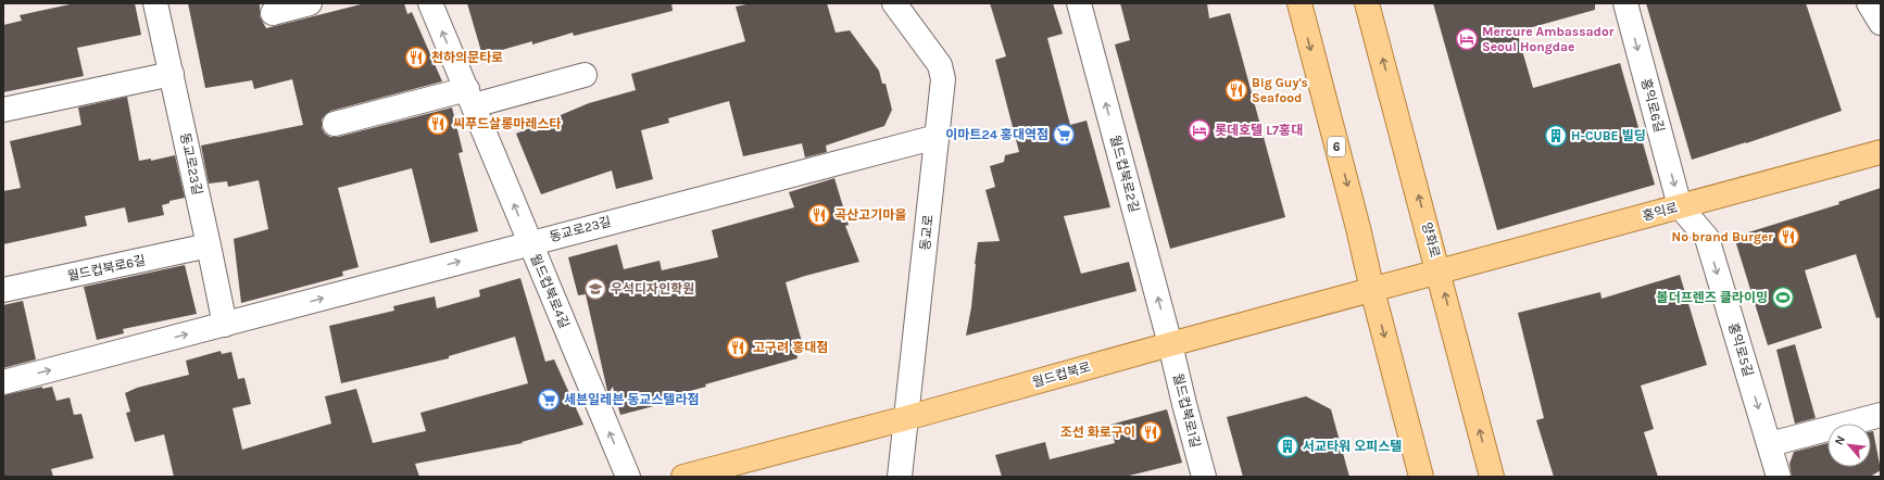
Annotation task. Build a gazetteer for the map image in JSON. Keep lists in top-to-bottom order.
{
  "streets": {
    "main road": [
      "6",
      "홍익로",
      "양화로",
      "월드컵북로"
    ],
    "street": [
      "홍익로6길",
      "동교로23길",
      "월드컵북로2길",
      "동교로",
      "월드컵북로6길",
      "월드컵북로4길",
      "홍익로5길",
      "월드컵북로1길"
    ]
  },
  "crossings": [
    ["홍익로6길", "홍익로"],
    ["홍익로6길", "홍익로5길"],
    ["6", "월드컵북로"],
    ["동교로23길", "동교로"],
    ["동교로23길", "월드컵북로6길"],
    ["동교로23길", "월드컵북로4길"],
    ["월드컵북로2길", "월드컵북로"],
    ["월드컵북로2길", "월드컵북로1길"],
    ["홍익로", "양화로"],
    ["홍익로", "홍익로5길"],
    ["홍익로", "월드컵북로"],
    ["동교로", "월드컵북로"],
    ["양화로", "월드컵북로"],
    ["월드컵북로", "월드컵북로1길"]
  ],
  "one_way": [
    "홍익로6길",
    "동교로23길",
    "월드컵북로2길",
    "월드컵북로4길",
    "홍익로5길"
  ],
  "places": {
    "hotel": ["Mercure Ambassador Seoul Hongdae", "롯데호텔 L7홍대"],
    "restaurant": [
      "천하의문타로",
      "Big Guy's Seafood",
      "씨푸드살롱마레스타",
      "곡산고기마을",
      "No brand Burger",
      "고구려 홍대점",
      "조선 화로구이"
    ],
    "supermarket": ["이마트24 홍대역점", "세븐일레븐 동교스텔라점"],
    "building": ["H-CUBE 빌딩", "서교타워 오피스텔"],
    "school or university": ["우석디자인학원"],
    "sports": ["볼더프렌즈 클라이밍"]
  },
  "north": "top left"
}
